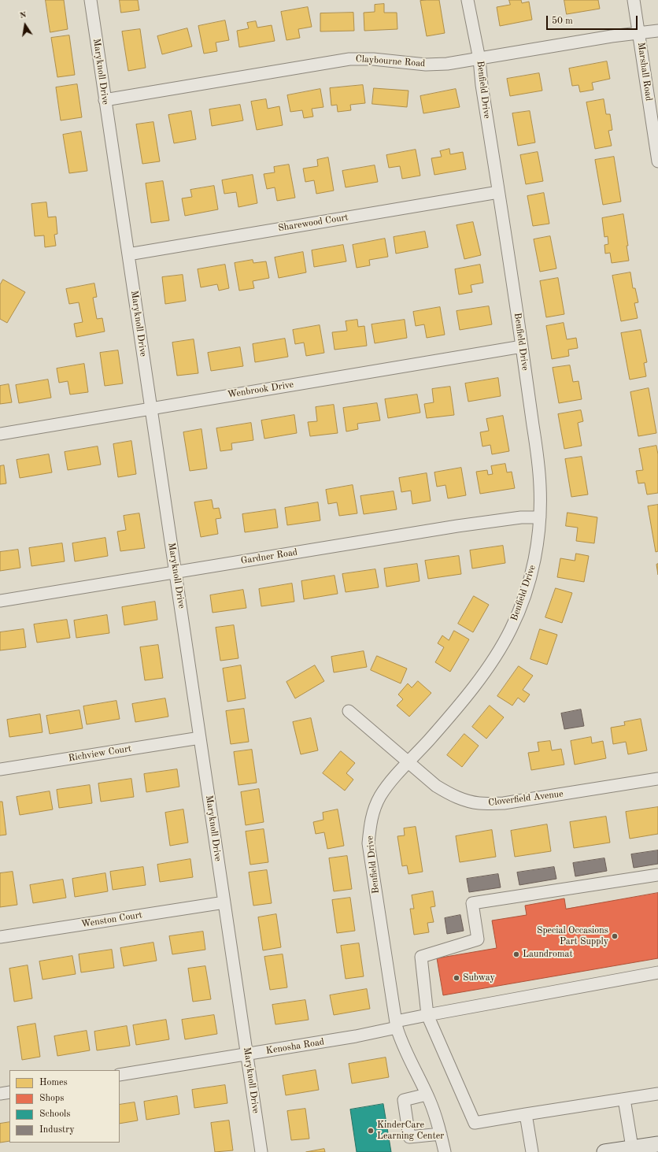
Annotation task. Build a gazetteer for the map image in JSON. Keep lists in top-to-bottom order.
{
  "streets": {
    "street": [
      "Claybourne Road",
      "Maryknoll Drive",
      "Marshall Road",
      "Benfield Drive",
      "Sharewood Court",
      "Wenbrook Drive",
      "Gardner Road",
      "Richview Court",
      "Cloverfield Avenue",
      "Wenston Court",
      "Kenosha Road"
    ]
  },
  "crossings": [
    ["Claybourne Road", "Maryknoll Drive"],
    ["Claybourne Road", "Marshall Road"],
    ["Claybourne Road", "Benfield Drive"],
    ["Maryknoll Drive", "Sharewood Court"],
    ["Maryknoll Drive", "Wenbrook Drive"],
    ["Maryknoll Drive", "Gardner Road"],
    ["Maryknoll Drive", "Richview Court"],
    ["Maryknoll Drive", "Wenston Court"],
    ["Maryknoll Drive", "Kenosha Road"],
    ["Benfield Drive", "Sharewood Court"],
    ["Benfield Drive", "Wenbrook Drive"],
    ["Benfield Drive", "Gardner Road"],
    ["Benfield Drive", "Cloverfield Avenue"],
    ["Benfield Drive", "Kenosha Road"]
  ],
  "places": [
    "Special Occasions Part Supply",
    "Laundromat",
    "Subway",
    "KinderCare Learning Center"
  ],
  "legend": [
    "Homes",
    "Shops",
    "Schools",
    "Industry"
  ],
  "scale_bar": "50 m",
  "north": "top"
}
